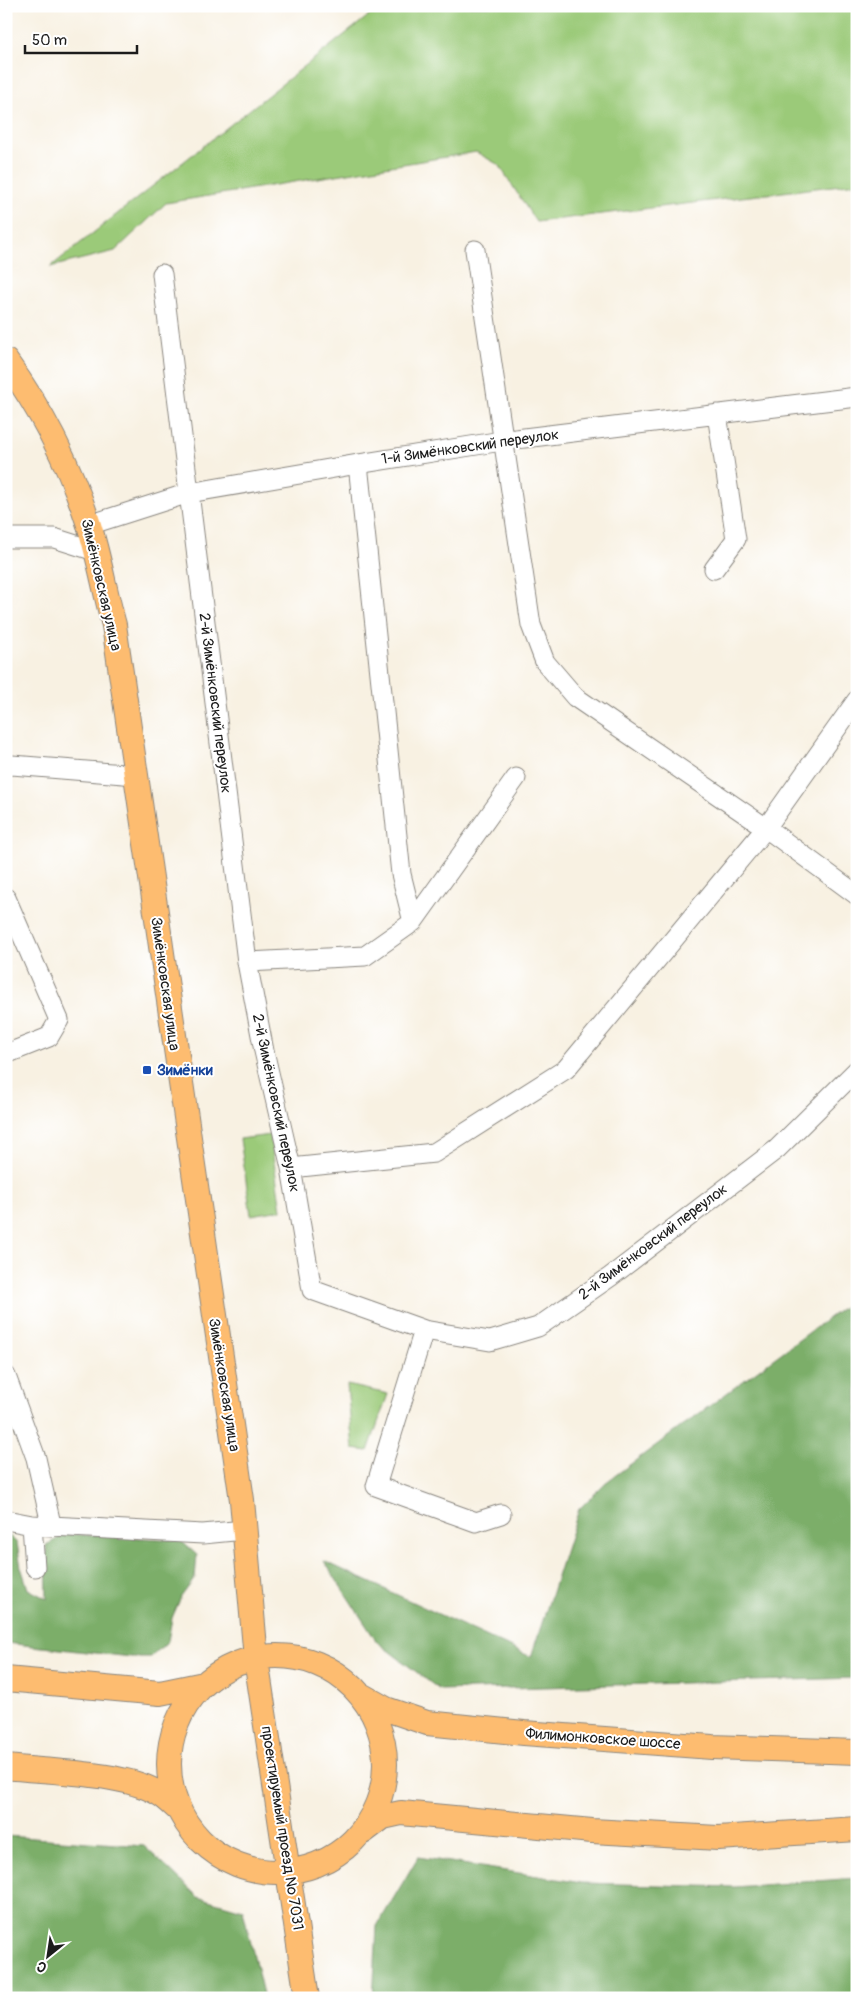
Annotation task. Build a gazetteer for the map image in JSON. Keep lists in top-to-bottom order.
{
  "streets": {
    "main road": ["Зимёнковская улица", "Филимонковское шоссе", "проектируемый проезд № 7031"],
    "street": ["1-й Зимёнковский переулок", "2-й Зимёнковский переулок"]
  },
  "crossings": [
    ["1-й Зимёнковский переулок", "Зимёнковская улица"],
    ["1-й Зимёнковский переулок", "2-й Зимёнковский переулок"],
    ["Зимёнковская улица", "Филимонковское шоссе"],
    ["Зимёнковская улица", "проектируемый проезд № 7031"],
    ["Филимонковское шоссе", "проектируемый проезд № 7031"]
  ],
  "places": {
    "transit": ["Зимёнки"]
  },
  "scale_bar": "50 m",
  "north": "bottom left"
}
